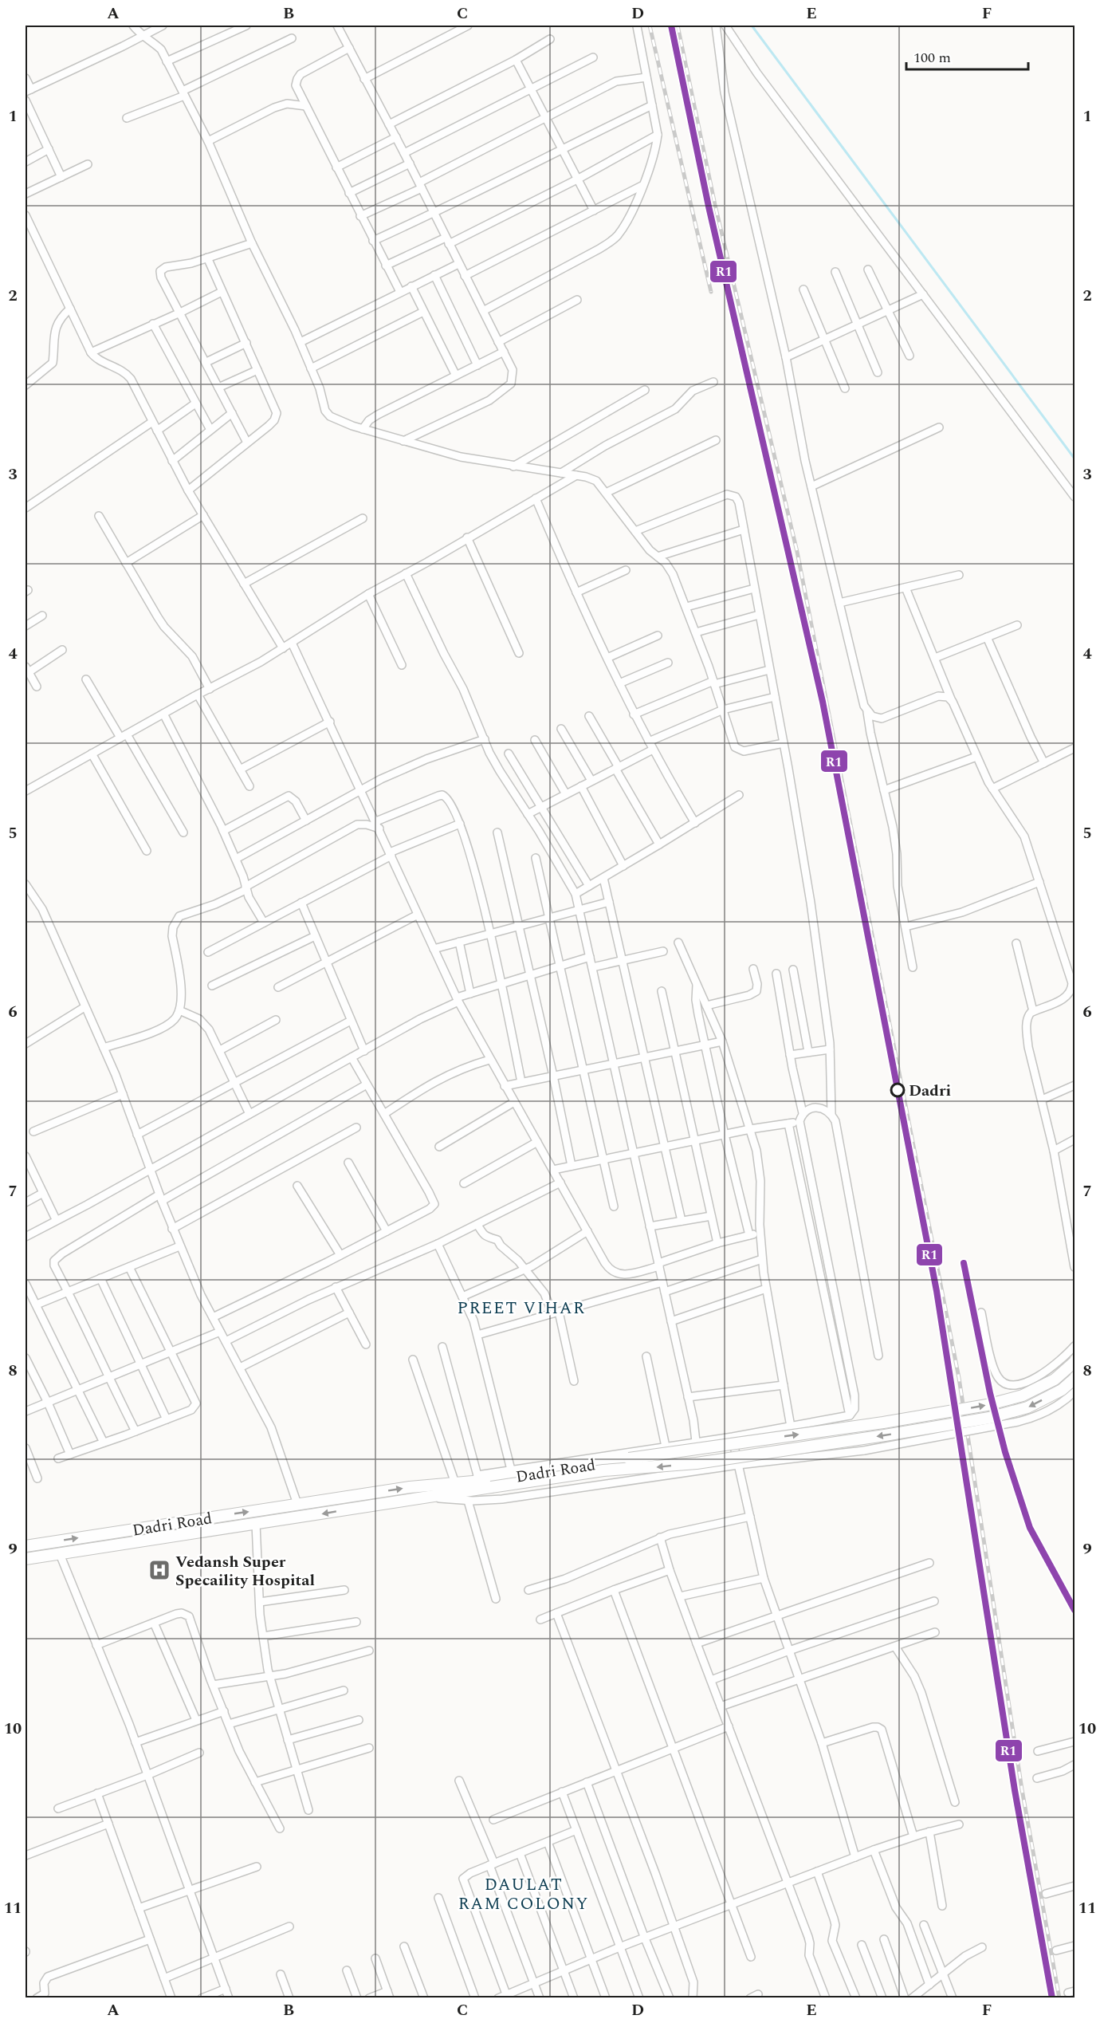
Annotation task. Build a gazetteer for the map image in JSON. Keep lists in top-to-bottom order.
{
  "streets": {
    "street": ["Dadri Road"]
  },
  "districts": ["PREET VIHAR", "DAULAT RAM COLONY"],
  "places": {
    "other": ["Dadri"],
    "hospital": ["Vedansh Super Specaility Hospital"]
  },
  "lines": ["transit line R1"],
  "scale_bar": "100 m",
  "grid": {
    "columns": [
      "A",
      "B",
      "C",
      "D",
      "E",
      "F"
    ],
    "rows": [
      "1",
      "2",
      "3",
      "4",
      "5",
      "6",
      "7",
      "8",
      "9",
      "10",
      "11"
    ]
  }
}
